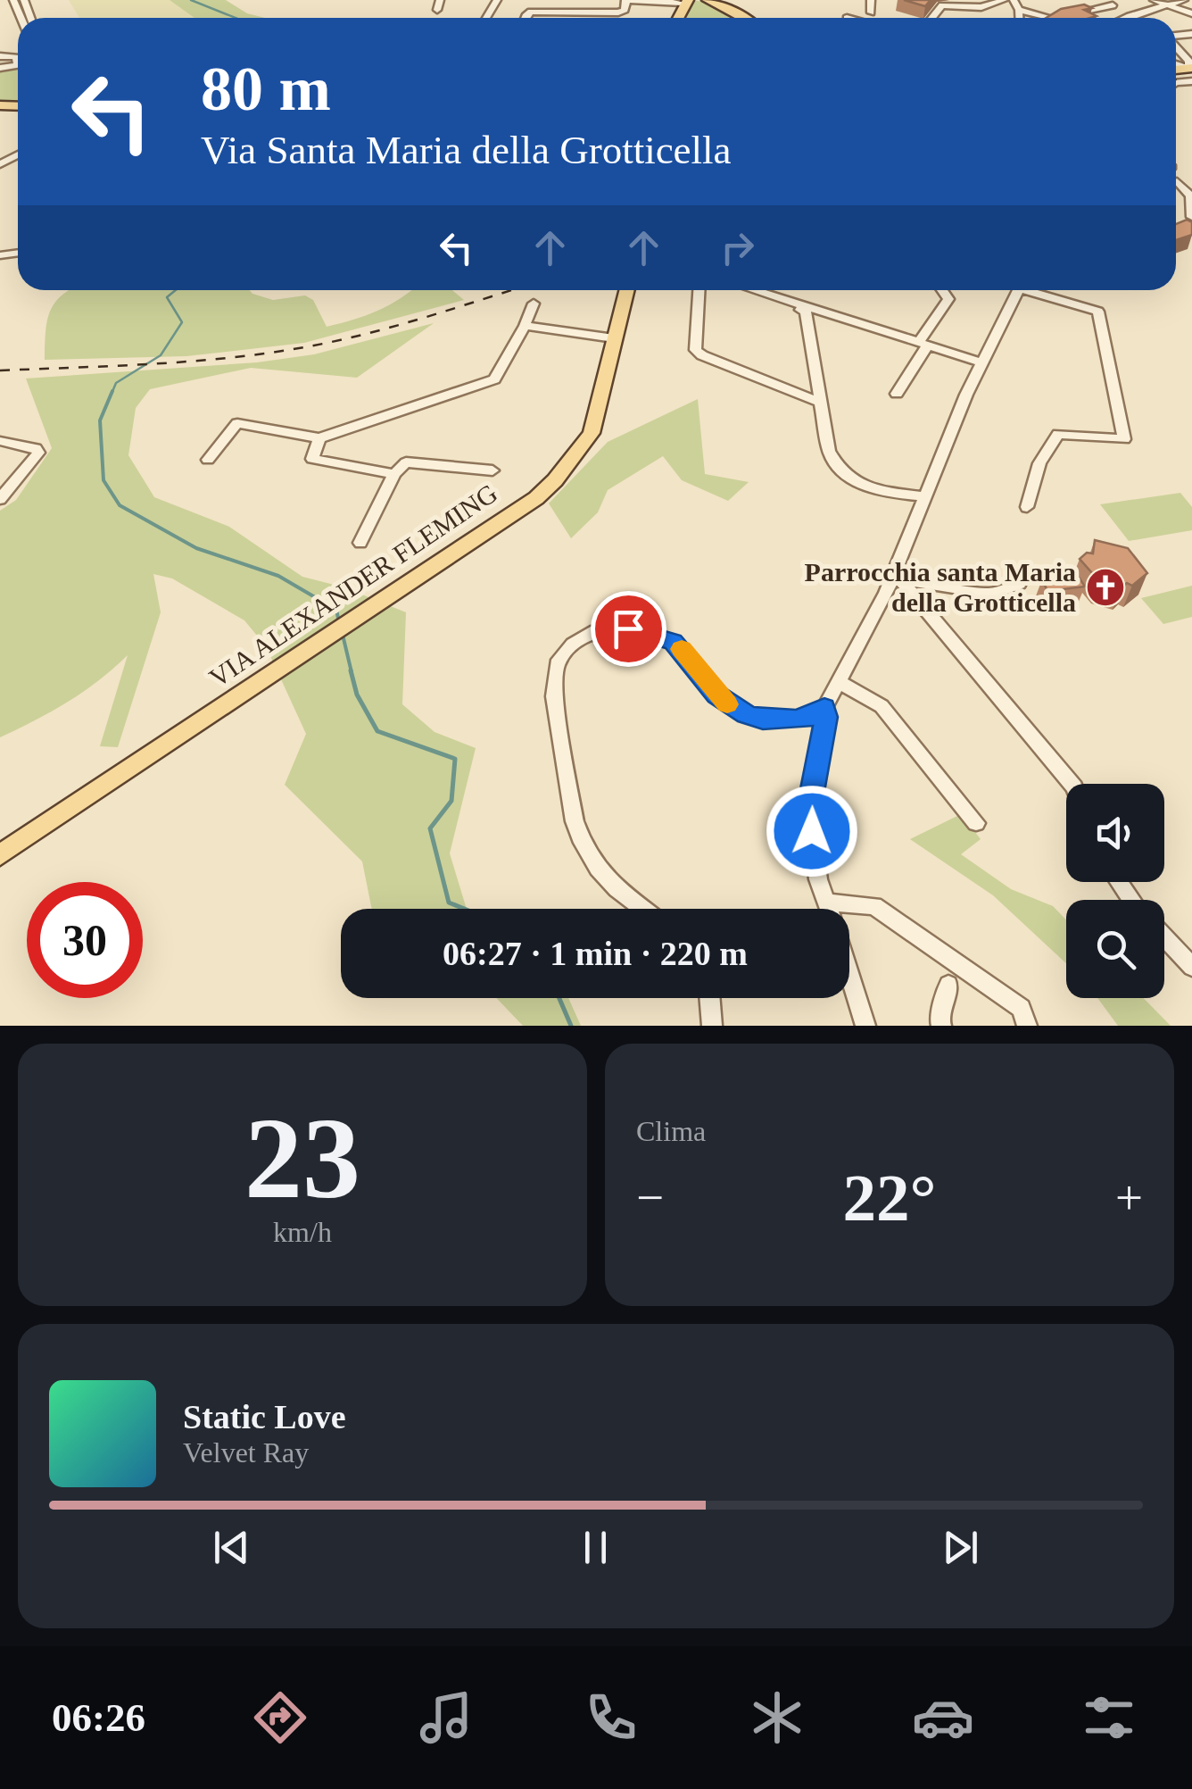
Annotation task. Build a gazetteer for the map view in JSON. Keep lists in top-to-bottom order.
{
  "streets": {
    "main road": ["VIA ALEXANDER FLEMING"]
  },
  "places": {
    "church": ["Parrocchia santa Maria della Grotticella"]
  },
  "page": {
    "turn": ["80 m", "Via Santa Maria della Grotticella"],
    "limit": "30",
    "trip": "06:27 · 1 min · 220 m",
    "tile": [
      ["23", "km/h"],
      "Clima"
    ],
    "heat": ["−", "22°", "+"],
    "song": ["Static Love", "Velvet Ray"],
    "tabs": "06:26"
  }
}
